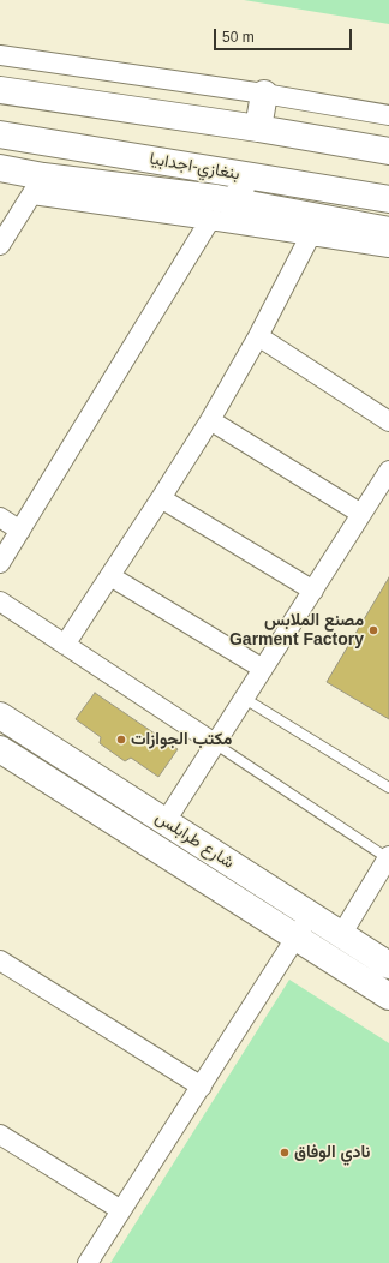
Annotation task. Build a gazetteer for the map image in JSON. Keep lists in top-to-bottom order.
{
  "streets": {
    "main road": ["بنغازي-اجدابيا", "شارع طرابلس"]
  },
  "places": ["مصنع الملابس Garment Factory", "مكتب الجوازات", "نادي الوفاق"],
  "scale_bar": "50 m"
}
